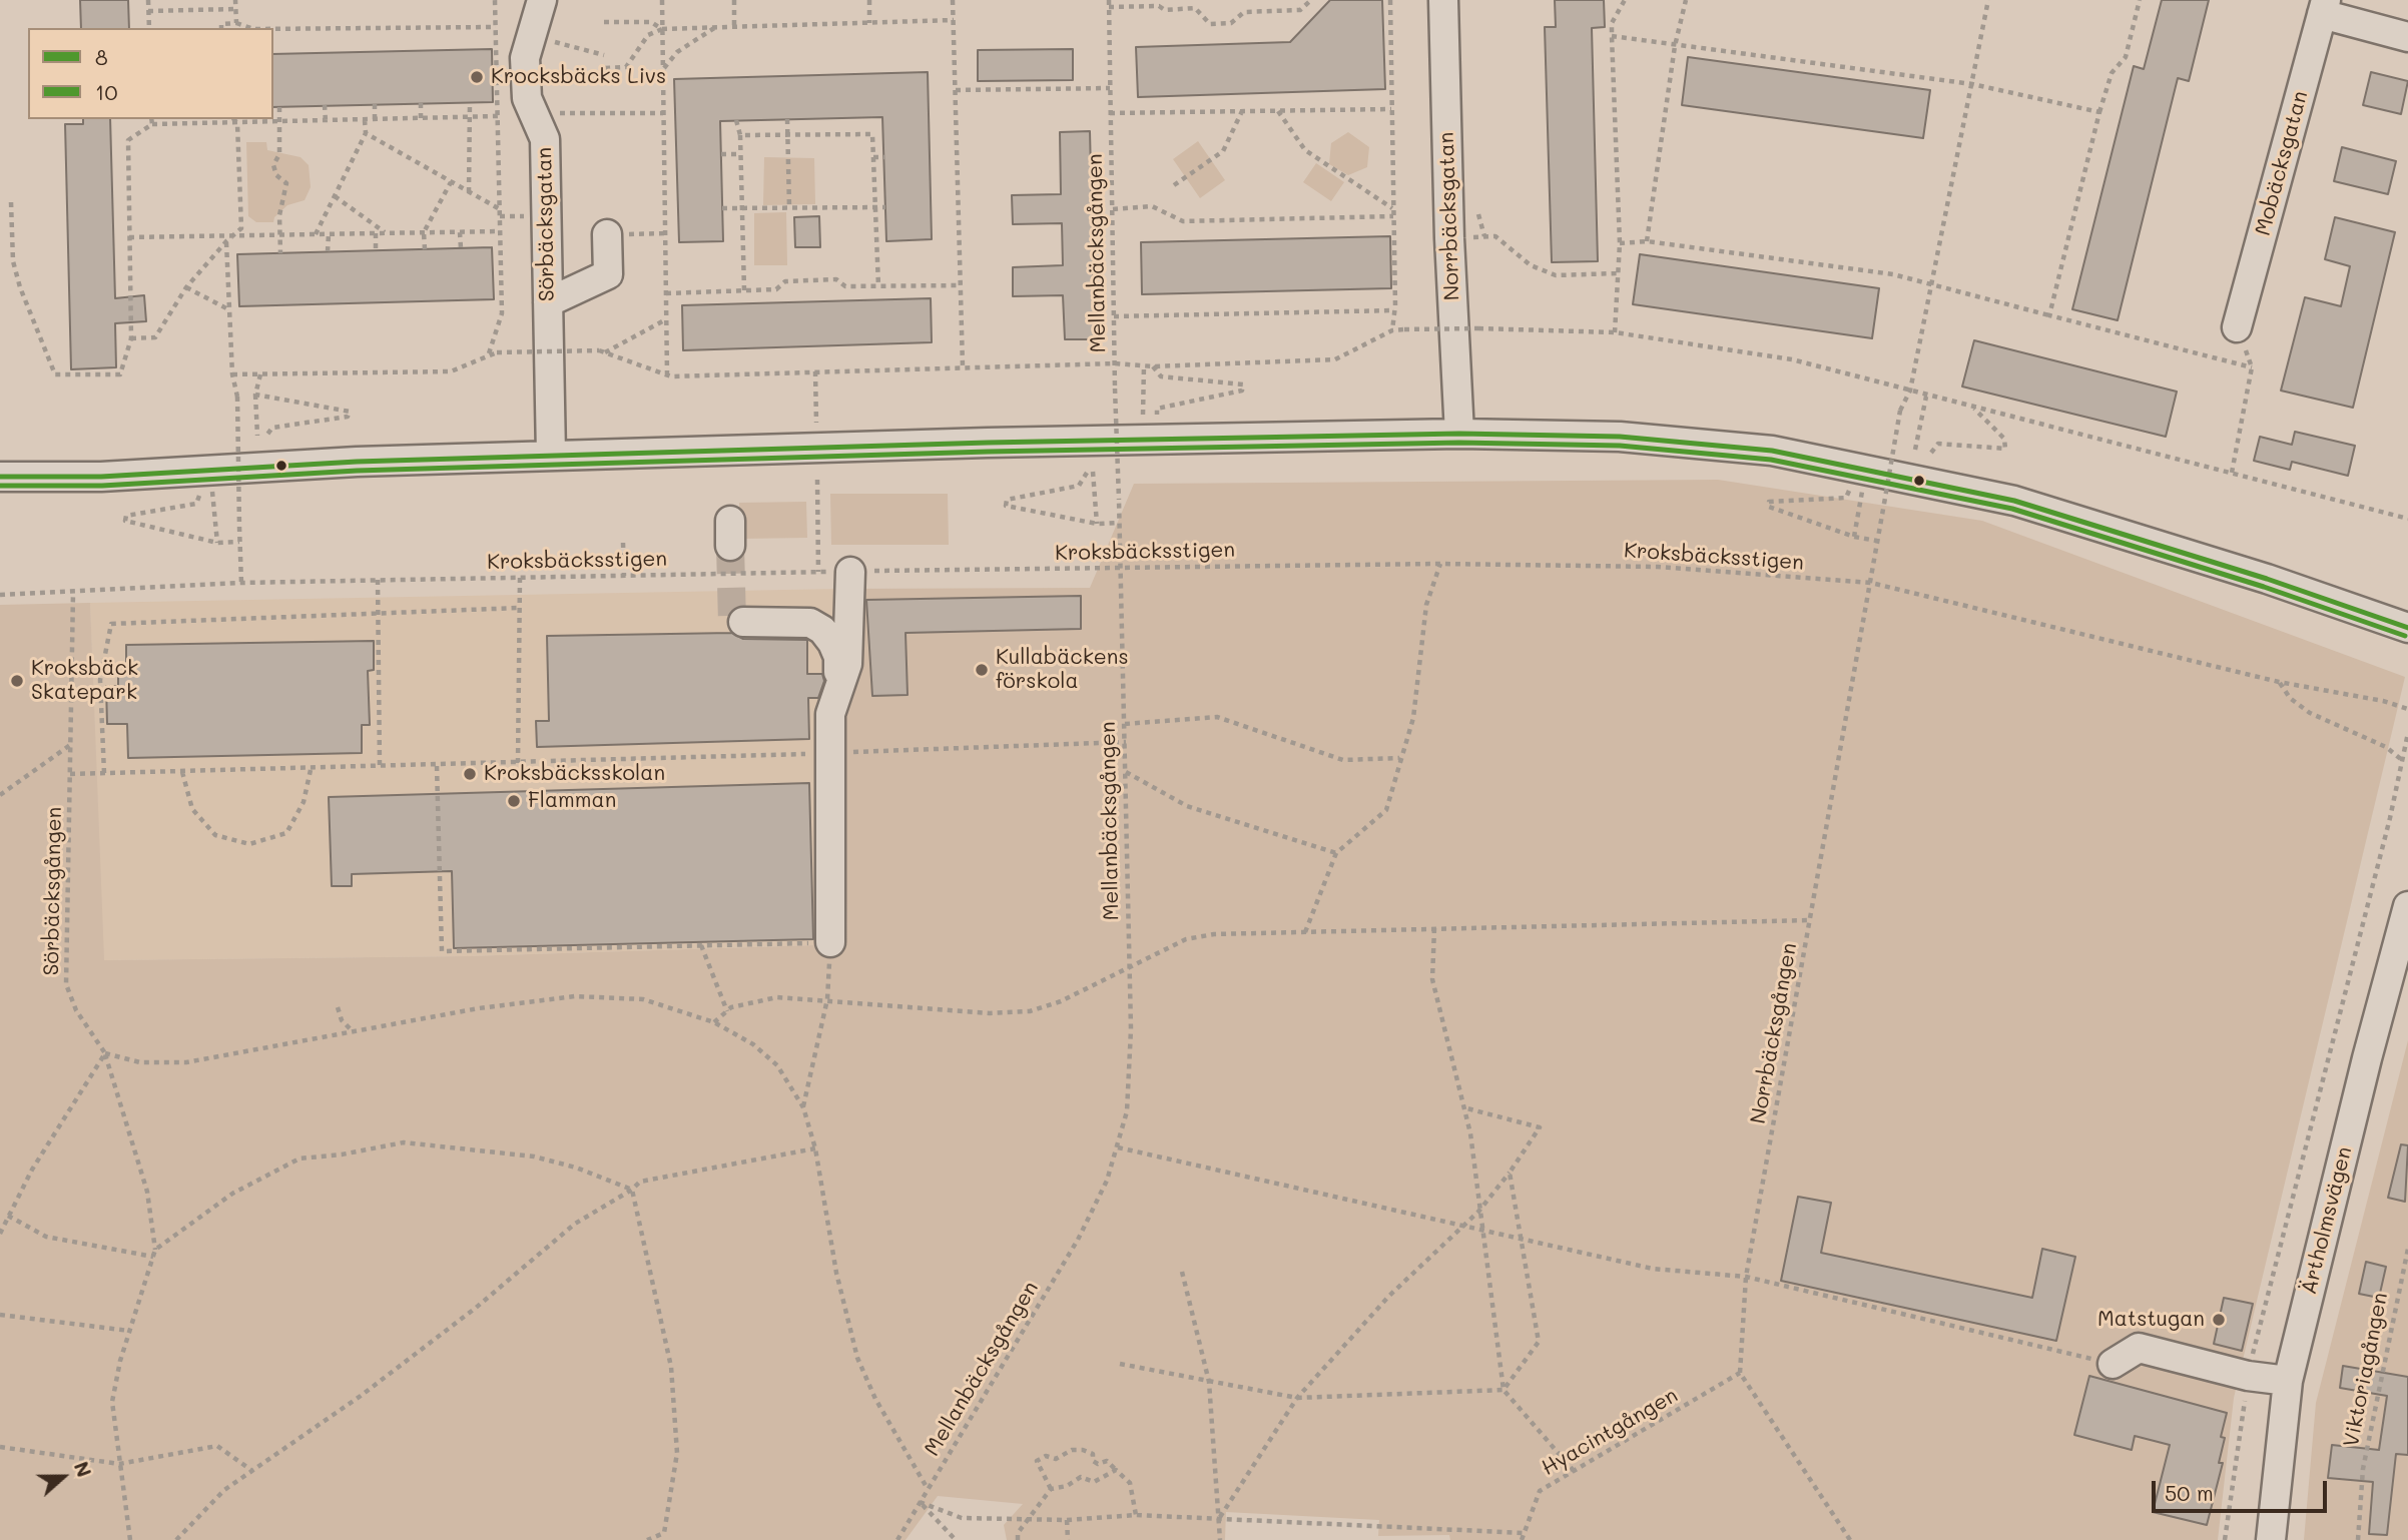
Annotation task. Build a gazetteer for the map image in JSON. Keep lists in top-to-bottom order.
{
  "streets": {
    "street": [
      "Mobäcksgatan",
      "Norrbäcksgatan",
      "Sörbäcksgatan",
      "Ärtholmsvägen"
    ],
    "path": [
      "Mellanbäcksgången",
      "Kroksbäcksstigen",
      "Sörbäcksgången",
      "Norrbäcksgången",
      "Viktoriagången",
      "Hyacintgången"
    ]
  },
  "crossings": [
    ["Mellanbäcksgången", "Kroksbäcksstigen"],
    ["Kroksbäcksstigen", "Sörbäcksgången"],
    ["Kroksbäcksstigen", "Norrbäcksgången"],
    ["Norrbäcksgången", "Hyacintgången"]
  ],
  "places": [
    "Krocksbäcks Livs",
    "Kullabäckens förskola",
    "Kroksbäck Skatepark",
    "Kroksbäcksskolan",
    "Flamman",
    "Matstugan"
  ],
  "lines": ["transit line 8", "transit line 10"],
  "legend": ["8", "10"],
  "scale_bar": "50 m",
  "north": "right"
}
